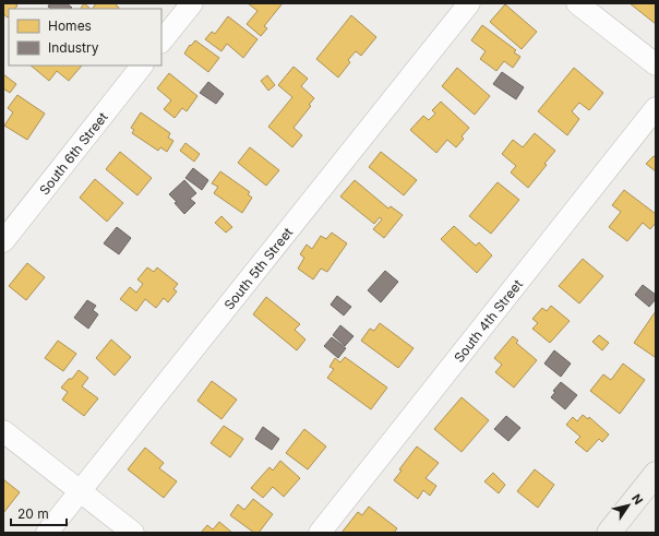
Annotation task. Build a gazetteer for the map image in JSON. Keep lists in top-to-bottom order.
{
  "streets": {
    "street": ["South 6th Street", "South 5th Street", "South 4th Street"]
  },
  "legend": ["Homes", "Industry"],
  "scale_bar": "20 m",
  "north": "top right"
}
